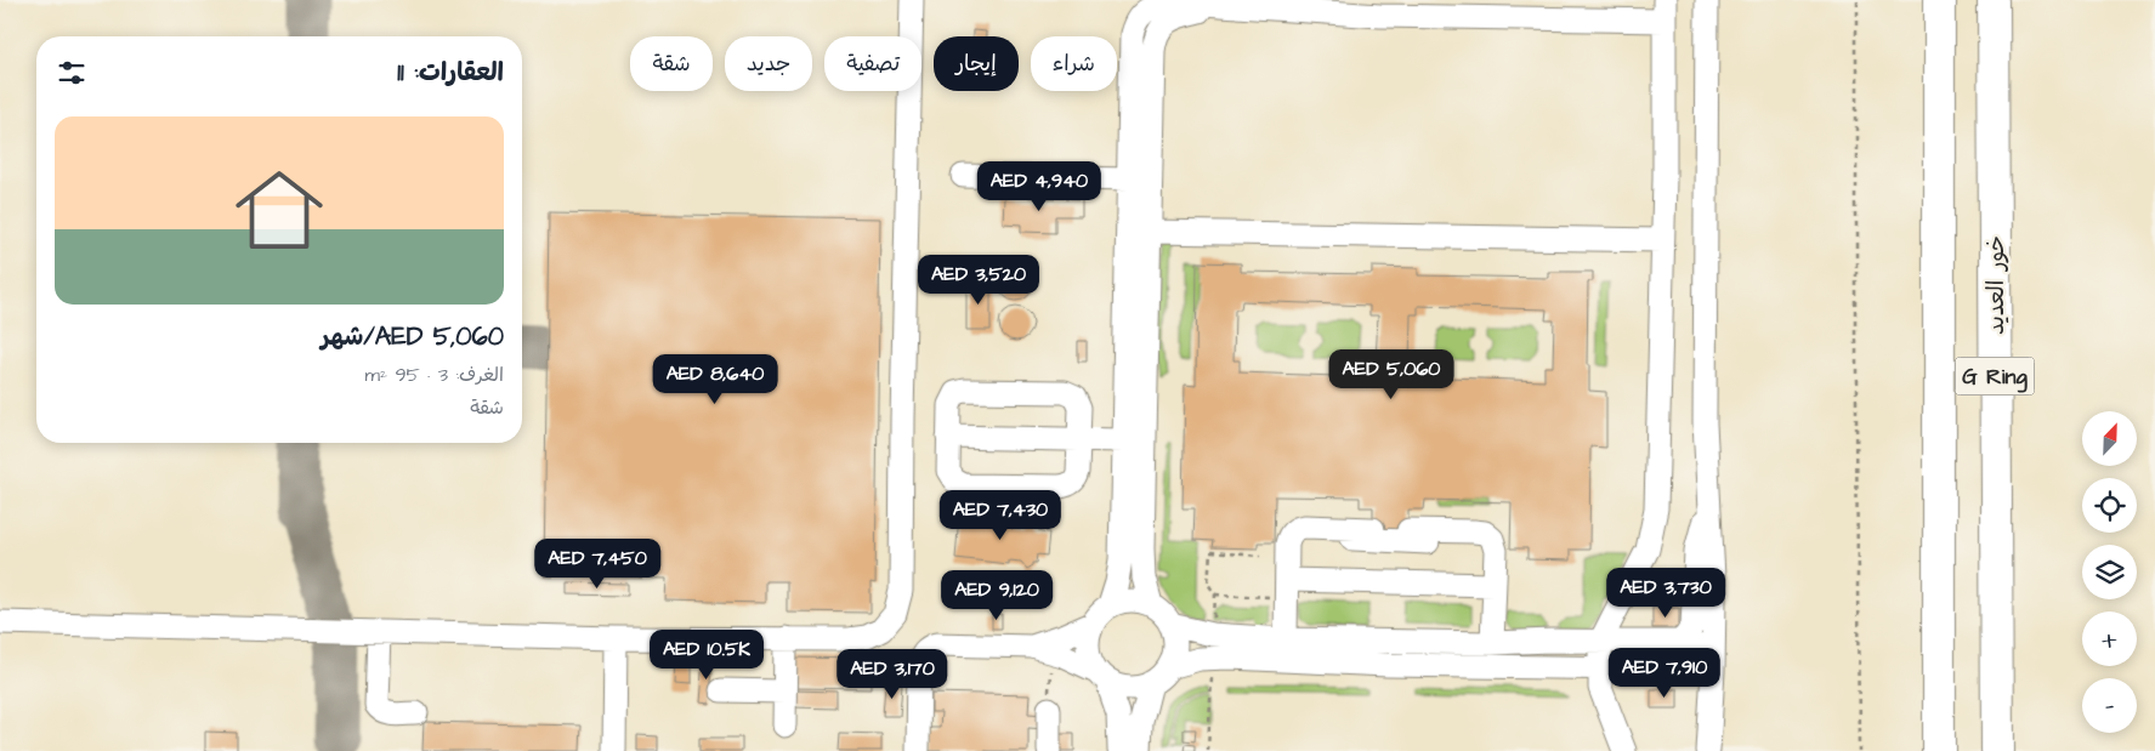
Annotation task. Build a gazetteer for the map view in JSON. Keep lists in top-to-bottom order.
{
  "streets": {
    "highway": ["خور العديد", "G Ring"]
  },
  "north": "top right",
  "page": {
    "chip": [
      "شراء",
      "إيجار",
      "تصفية",
      "جديد",
      "شقة"
    ],
    "heading": "العقارات: 11",
    "list": [
      {
        "name": "AED 5,060/شهر",
        "note": "الغرف: 3 · 95 m² · شقة"
      }
    ],
    "price": [
      "AED 4,940",
      "AED 3,520",
      "AED 5,060",
      "AED 8,640",
      "AED 7,430",
      "AED 7,450",
      "AED 3,730",
      "AED 9,120",
      "AED 10.5K",
      "AED 7,910",
      "AED 3,170"
    ],
    "map_buttons": ["+", "−"]
  }
}
